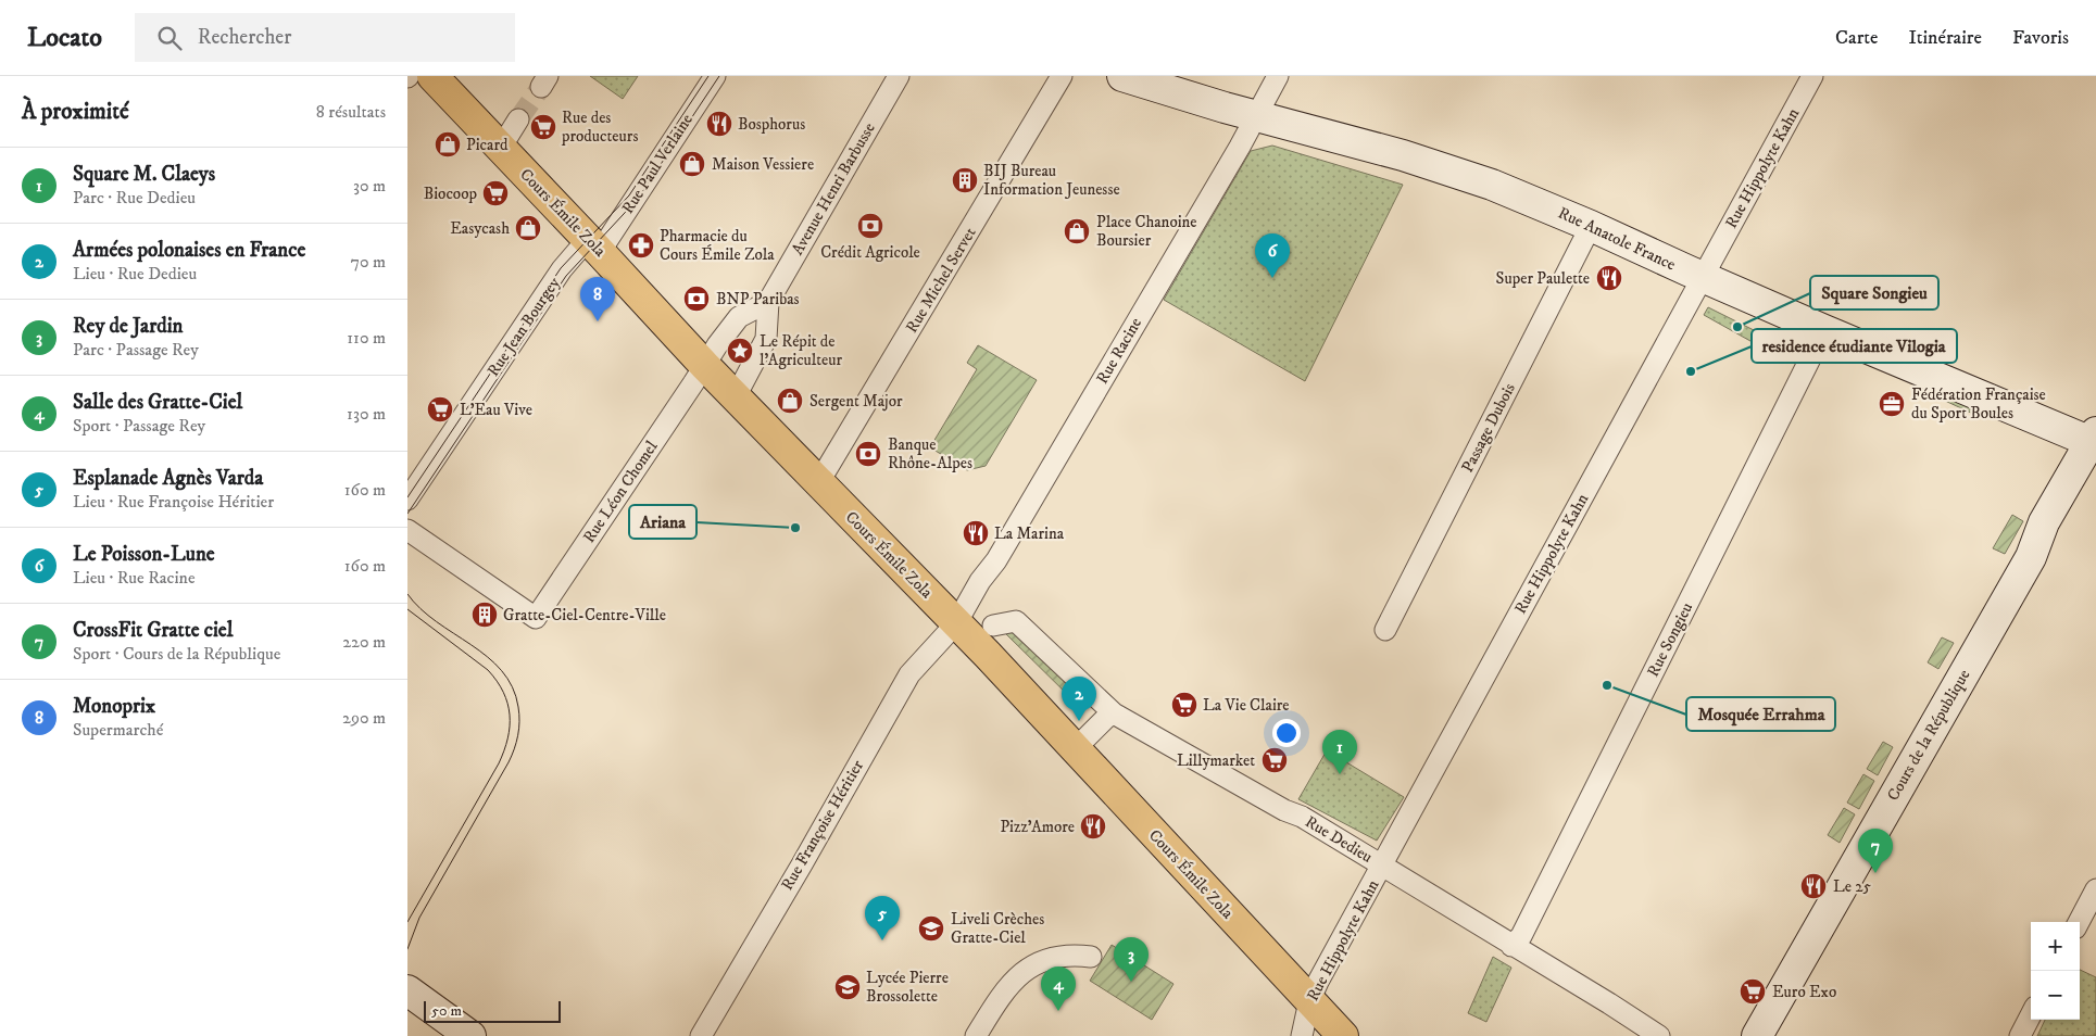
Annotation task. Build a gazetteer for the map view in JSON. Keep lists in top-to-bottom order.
{
  "streets": {
    "main road": ["Cours Émile Zola"],
    "street": [
      "Rue Paul Verlaine",
      "Rue Hippolyte Kahn",
      "Avenue Henri Barbusse",
      "Rue Anatole France",
      "Rue Michel Servet",
      "Rue Jean Bourgey",
      "Rue Racine",
      "Passage Dubois",
      "Rue Léon Chomel",
      "Rue Songieu",
      "Cours de la République",
      "Rue Françoise Héritier",
      "Rue Dedieu"
    ]
  },
  "crossings": [
    ["Rue Paul Verlaine", "Cours Émile Zola"],
    ["Rue Paul Verlaine", "Rue Jean Bourgey"],
    ["Rue Hippolyte Kahn", "Cours Émile Zola"],
    ["Rue Hippolyte Kahn", "Rue Anatole France"],
    ["Rue Hippolyte Kahn", "Rue Dedieu"],
    ["Avenue Henri Barbusse", "Cours Émile Zola"],
    ["Cours Émile Zola", "Rue Michel Servet"],
    ["Cours Émile Zola", "Rue Jean Bourgey"],
    ["Cours Émile Zola", "Rue Racine"],
    ["Cours Émile Zola", "Rue Léon Chomel"],
    ["Cours Émile Zola", "Rue Françoise Héritier"],
    ["Rue Anatole France", "Rue Racine"],
    ["Rue Anatole France", "Passage Dubois"],
    ["Rue Anatole France", "Rue Songieu"],
    ["Rue Anatole France", "Cours de la République"],
    ["Rue Racine", "Rue Françoise Héritier"],
    ["Rue Songieu", "Rue Dedieu"]
  ],
  "places": {
    "restaurant": [
      "Bosphorus",
      "Super Paulette",
      "La Marina",
      "Pizz'Amore",
      "Le 25"
    ],
    "supermarket": [
      "Rue des producteurs",
      "Biocoop",
      "L'Eau Vive",
      "La Vie Claire",
      "Lillymarket",
      "Euro Exo"
    ],
    "shop": [
      "Picard",
      "Maison Vessiere",
      "Easycash",
      "Place Chanoine Boursier",
      "Sergent Major"
    ],
    "building": ["BIJ Bureau Information Jeunesse", "Gratte-Ciel-Centre-Ville"],
    "bank": ["Crédit Agricole", "BNP Paribas", "Banque Rhône-Alpes"],
    "pharmacy": ["Pharmacie du Cours Émile Zola"],
    "other": [
      "Square Songieu",
      "residence étudiante Vilogia",
      "Ariana",
      "Mosquée Errahma"
    ],
    "place": ["Le Répit de l'Agriculteur"],
    "office": ["Fédération Française du Sport Boules"],
    "school or university": ["Liveli Crèches Gratte-Ciel", "Lycée Pierre Brossolette"]
  },
  "scale_bar": "50 m",
  "page": {
    "header": "Locato",
    "search": "Rechercher",
    "nav": ["Carte", "Itinéraire", "Favoris"],
    "heading": ["À proximité", "8 résultats"],
    "list": [
      {
        "mark": "1",
        "name": "Square M. Claeys",
        "note": "Parc · Rue Dedieu",
        "value": "30 m"
      },
      {
        "mark": "2",
        "name": "Armées polonaises en France",
        "note": "Lieu · Rue Dedieu",
        "value": "70 m"
      },
      {
        "mark": "3",
        "name": "Rey de Jardin",
        "note": "Parc · Passage Rey",
        "value": "110 m"
      },
      {
        "mark": "4",
        "name": "Salle des Gratte-Ciel",
        "note": "Sport · Passage Rey",
        "value": "130 m"
      },
      {
        "mark": "5",
        "name": "Esplanade Agnès Varda",
        "note": "Lieu · Rue Françoise Héritier",
        "value": "160 m"
      },
      {
        "mark": "6",
        "name": "Le Poisson-Lune",
        "note": "Lieu · Rue Racine",
        "value": "160 m"
      },
      {
        "mark": "7",
        "name": "CrossFit Gratte ciel",
        "note": "Sport · Cours de la République",
        "value": "220 m"
      },
      {
        "mark": "8",
        "name": "Monoprix",
        "note": "Supermarché",
        "value": "290 m"
      }
    ],
    "pins": [
      "6",
      "8",
      "2",
      "1",
      "7",
      "5",
      "3",
      "4"
    ],
    "map_buttons": ["+", "−"],
    "scale": "50 m"
  }
}
